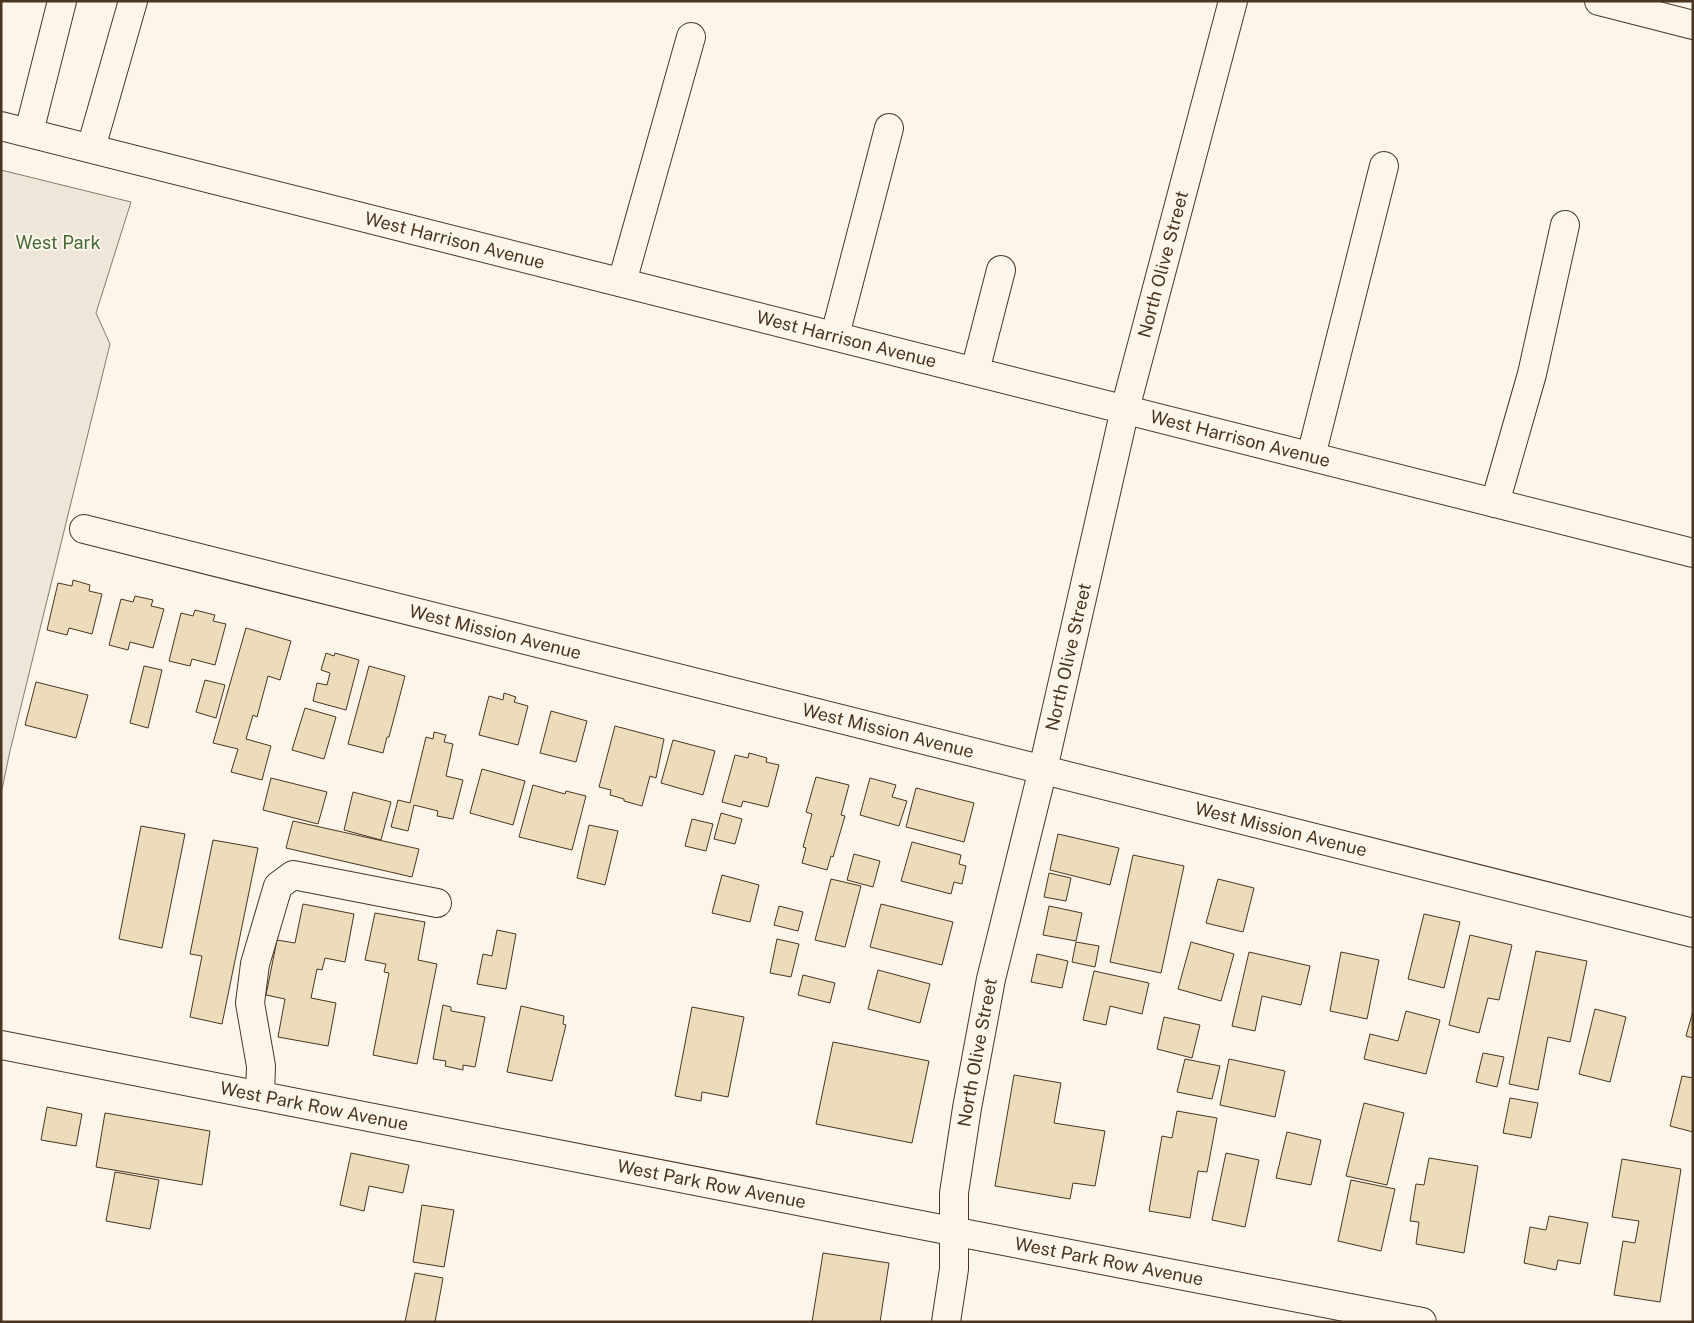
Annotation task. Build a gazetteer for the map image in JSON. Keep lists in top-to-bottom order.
{
  "streets": {
    "street": [
      "West Harrison Avenue",
      "North Olive Street",
      "West Mission Avenue",
      "West Park Row Avenue"
    ]
  },
  "crossings": [
    ["West Harrison Avenue", "North Olive Street"],
    ["North Olive Street", "West Mission Avenue"],
    ["North Olive Street", "West Park Row Avenue"]
  ],
  "parks": ["West Park"]
}
